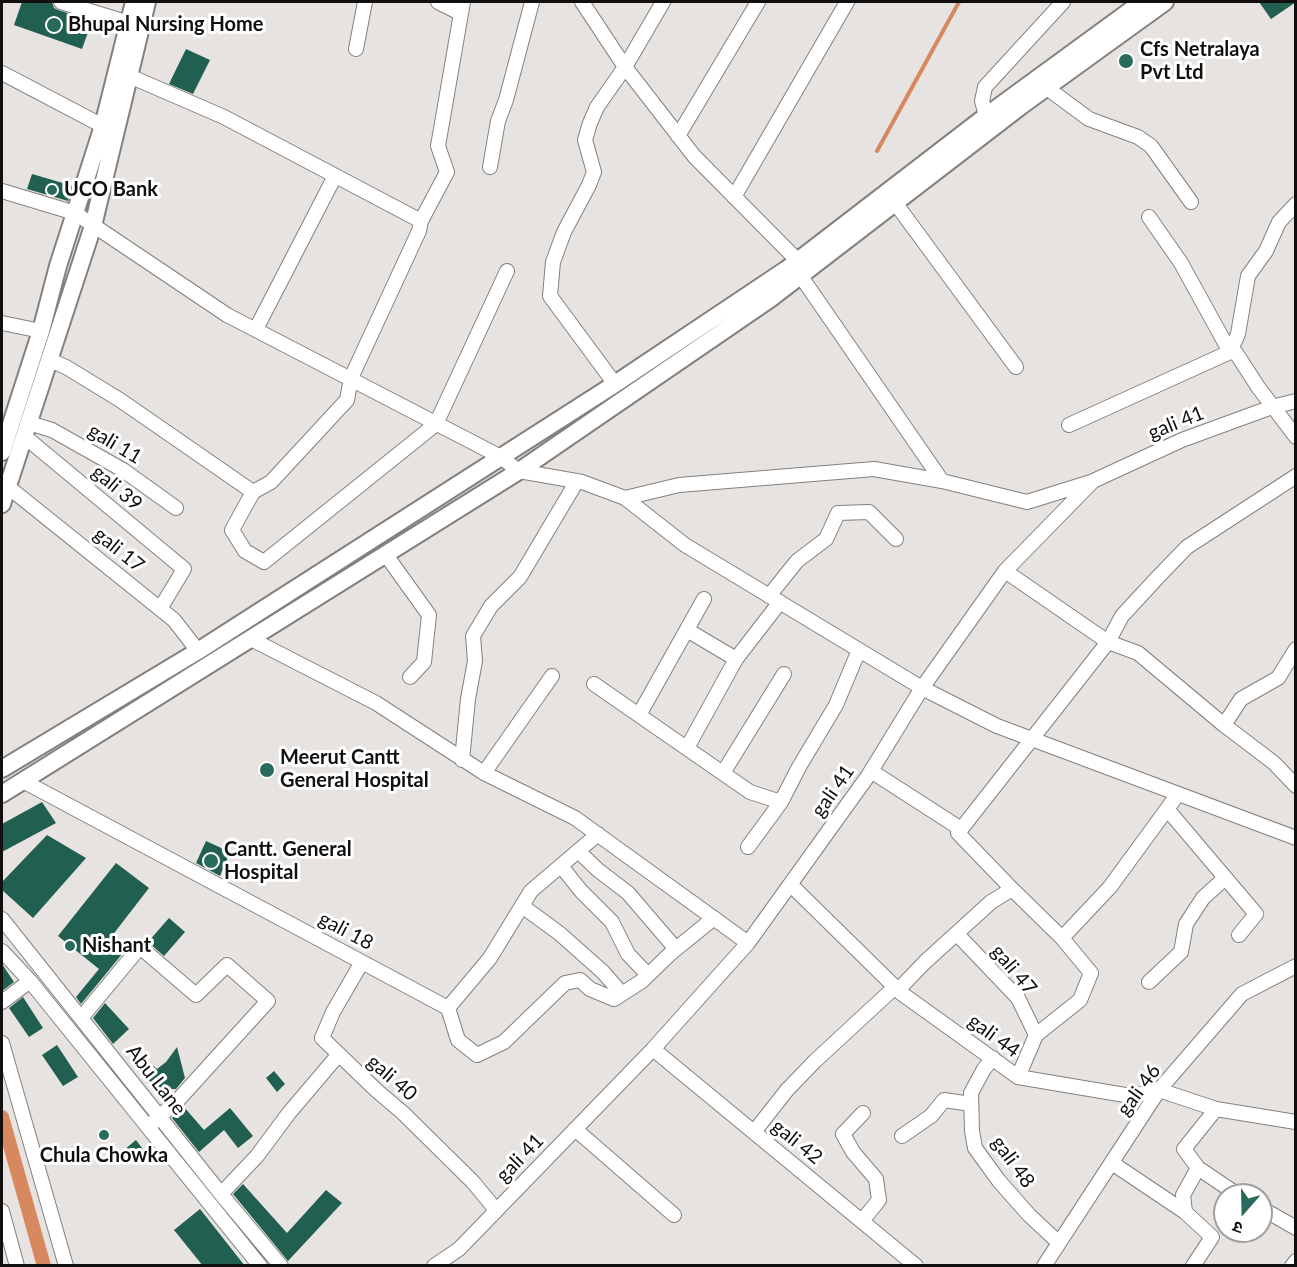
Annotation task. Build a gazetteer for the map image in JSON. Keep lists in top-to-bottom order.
{
  "streets": {
    "street": [
      "gali 41",
      "gali 11",
      "gali 39",
      "gali 17",
      "gali 18",
      "gali 47",
      "gali 44",
      "gali 40",
      "Abu Lane",
      "gali 46",
      "gali 42",
      "gali 48"
    ]
  },
  "crossings": [
    ["gali 41", "gali 44"],
    ["gali 41", "gali 40"],
    ["gali 41", "gali 42"],
    ["gali 11", "gali 39"],
    ["gali 39", "gali 17"],
    ["gali 18", "gali 40"],
    ["gali 44", "gali 46"],
    ["gali 44", "gali 48"],
    ["gali 46", "gali 48"]
  ],
  "places": [
    "Bhupal Nursing Home",
    "Cfs Netralaya Pvt Ltd",
    "UCO Bank",
    "Meerut Cantt General Hospital",
    "Cantt. General Hospital",
    "Nishant",
    "Chula Chowka"
  ],
  "north": "bottom"
}
